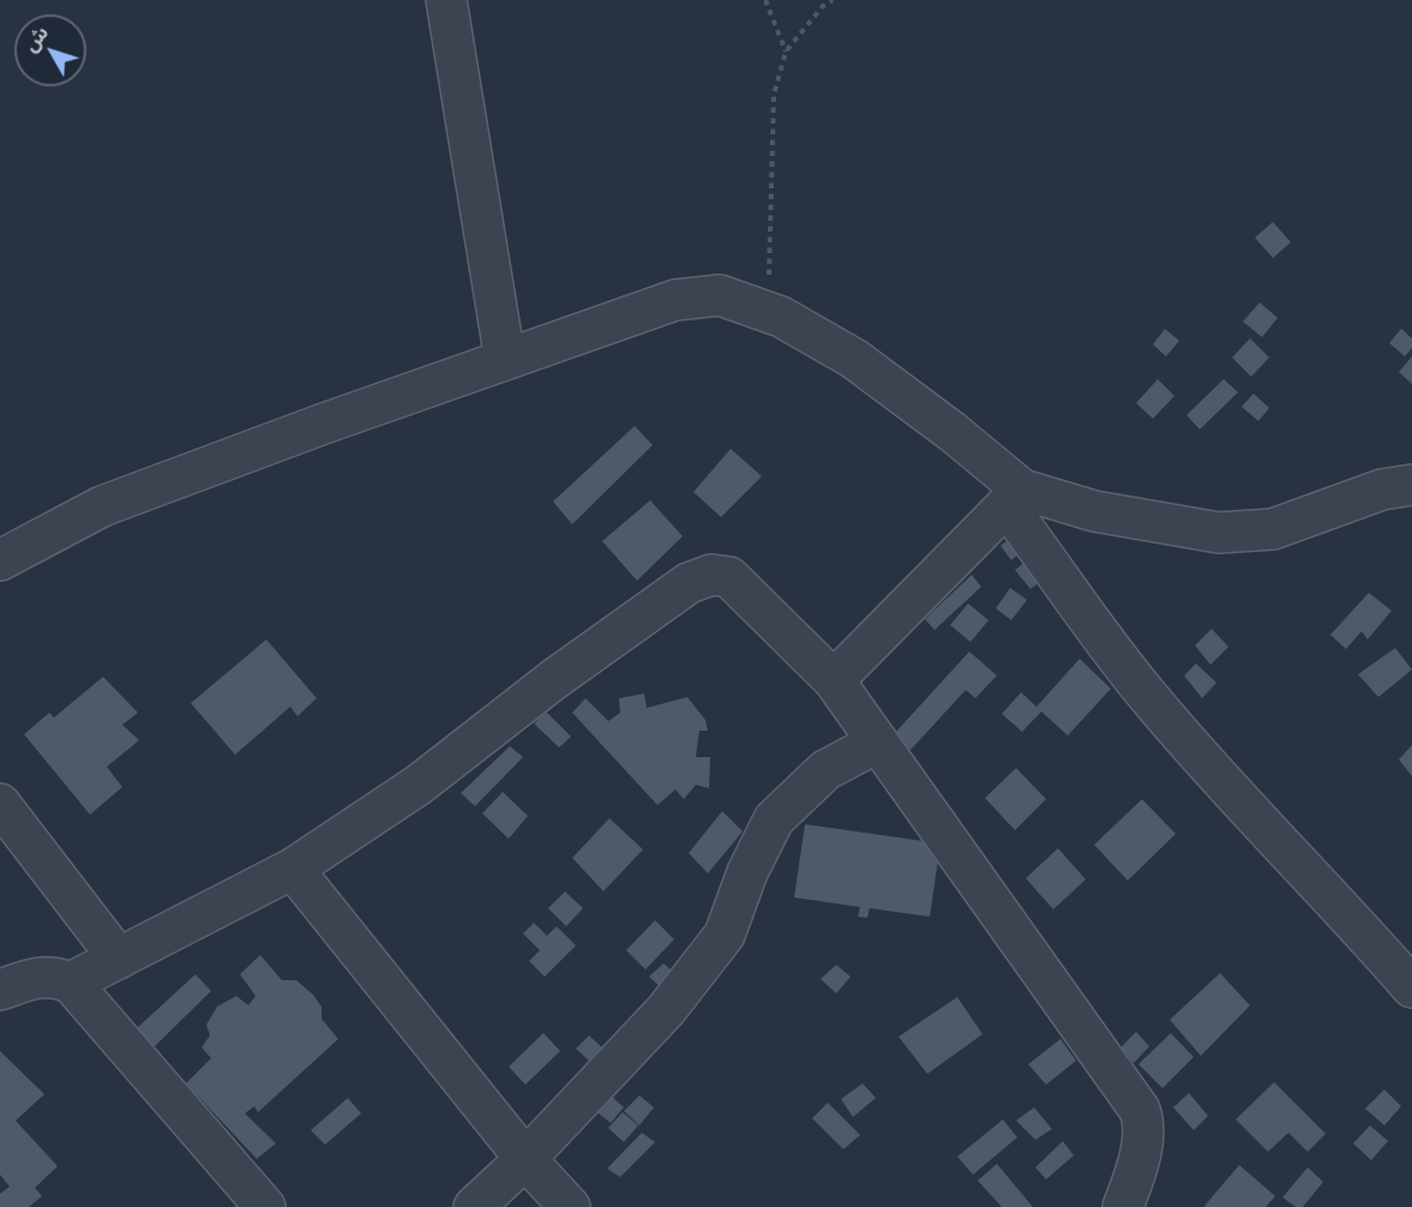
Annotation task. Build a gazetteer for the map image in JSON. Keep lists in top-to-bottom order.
{
  "north": "top left"
}
